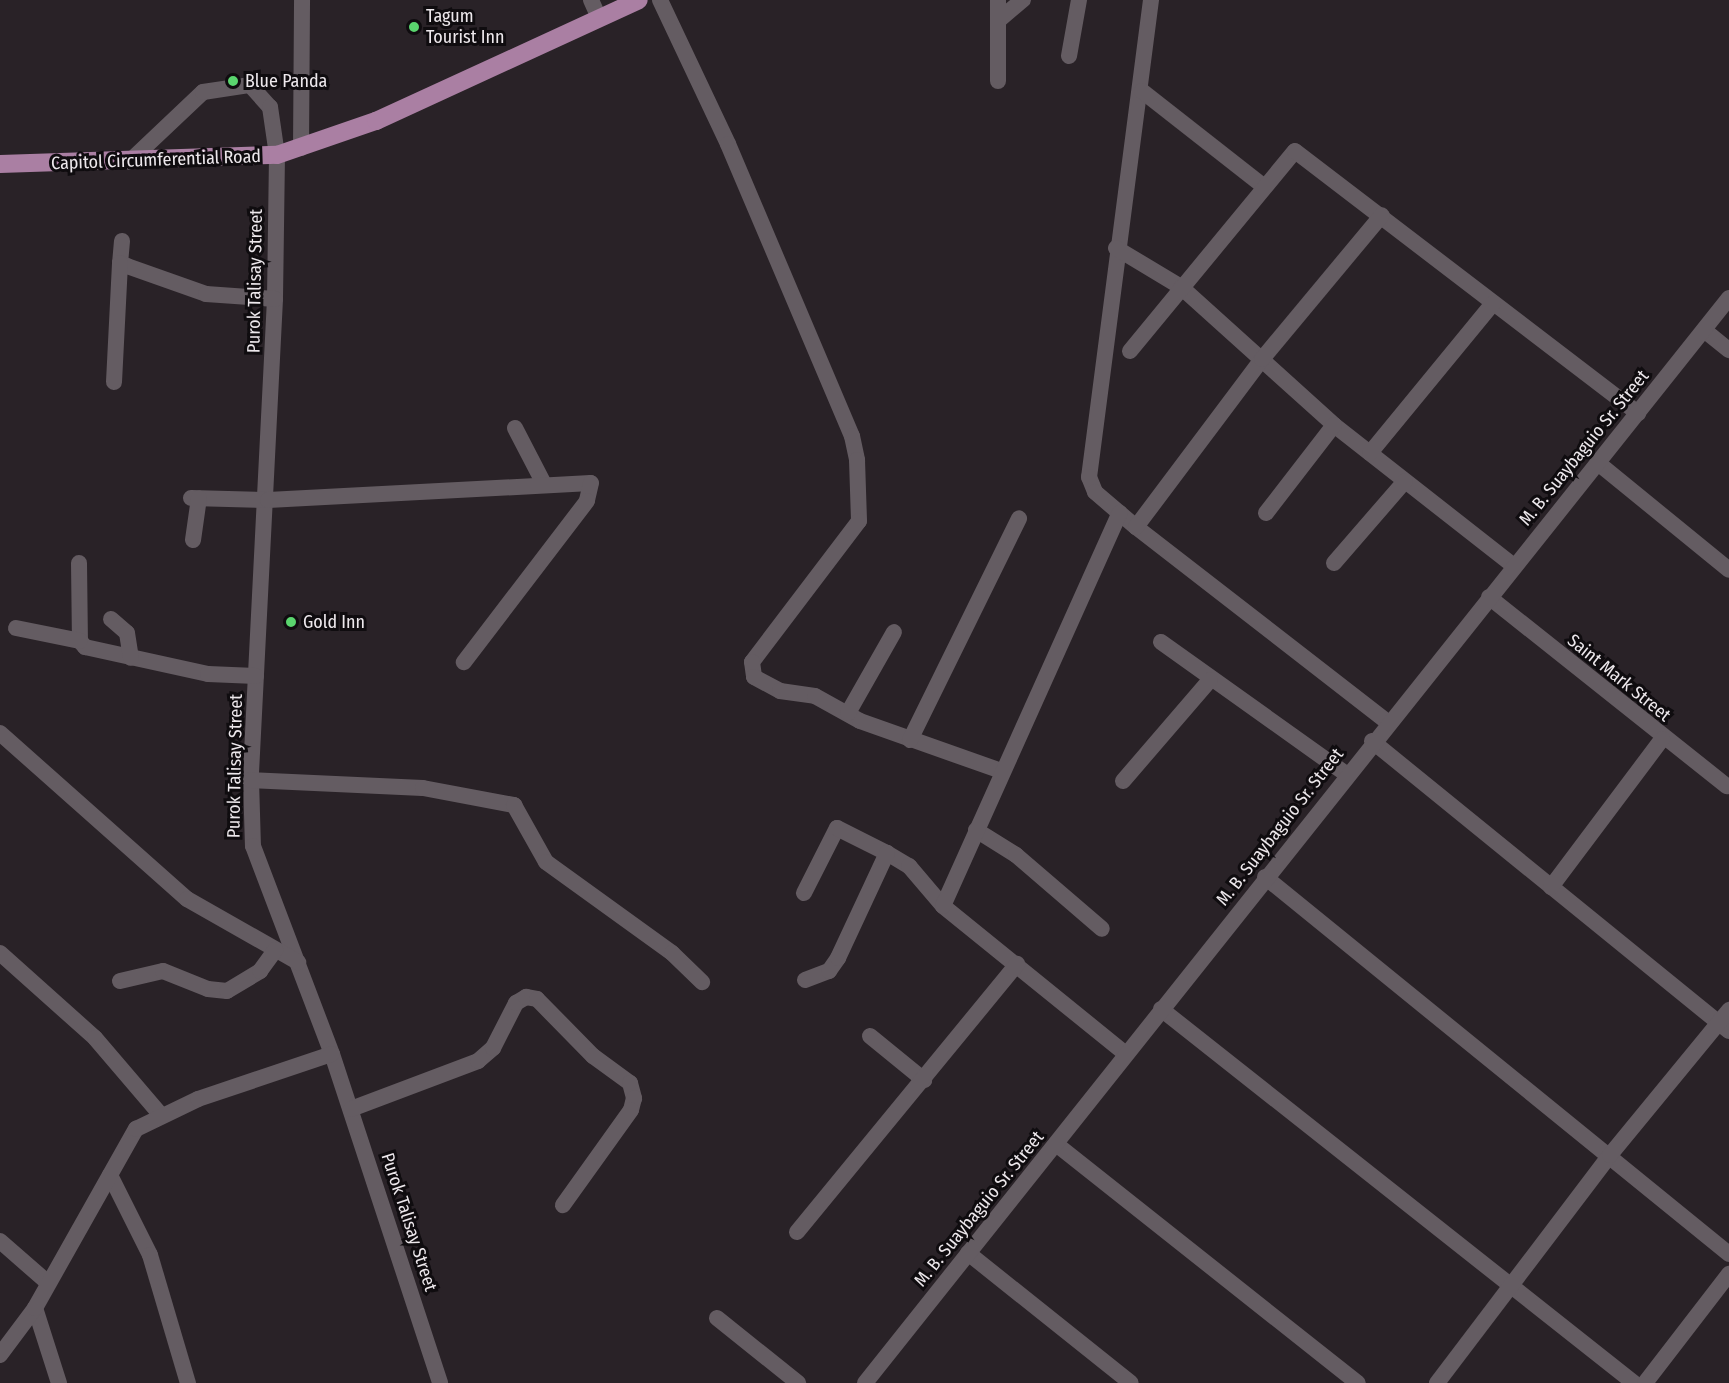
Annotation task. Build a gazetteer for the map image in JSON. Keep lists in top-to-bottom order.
{
  "streets": {
    "main road": ["Capitol Circumferential Road"],
    "street": ["Purok Talisay Street", "M. B. Suaybaguio Sr. Street", "Saint Mark Street"]
  },
  "crossings": [
    ["Capitol Circumferential Road", "Purok Talisay Street"],
    ["M. B. Suaybaguio Sr. Street", "Saint Mark Street"]
  ],
  "places": ["Tagum Tourist Inn", "Blue Panda", "Gold Inn"]
}
